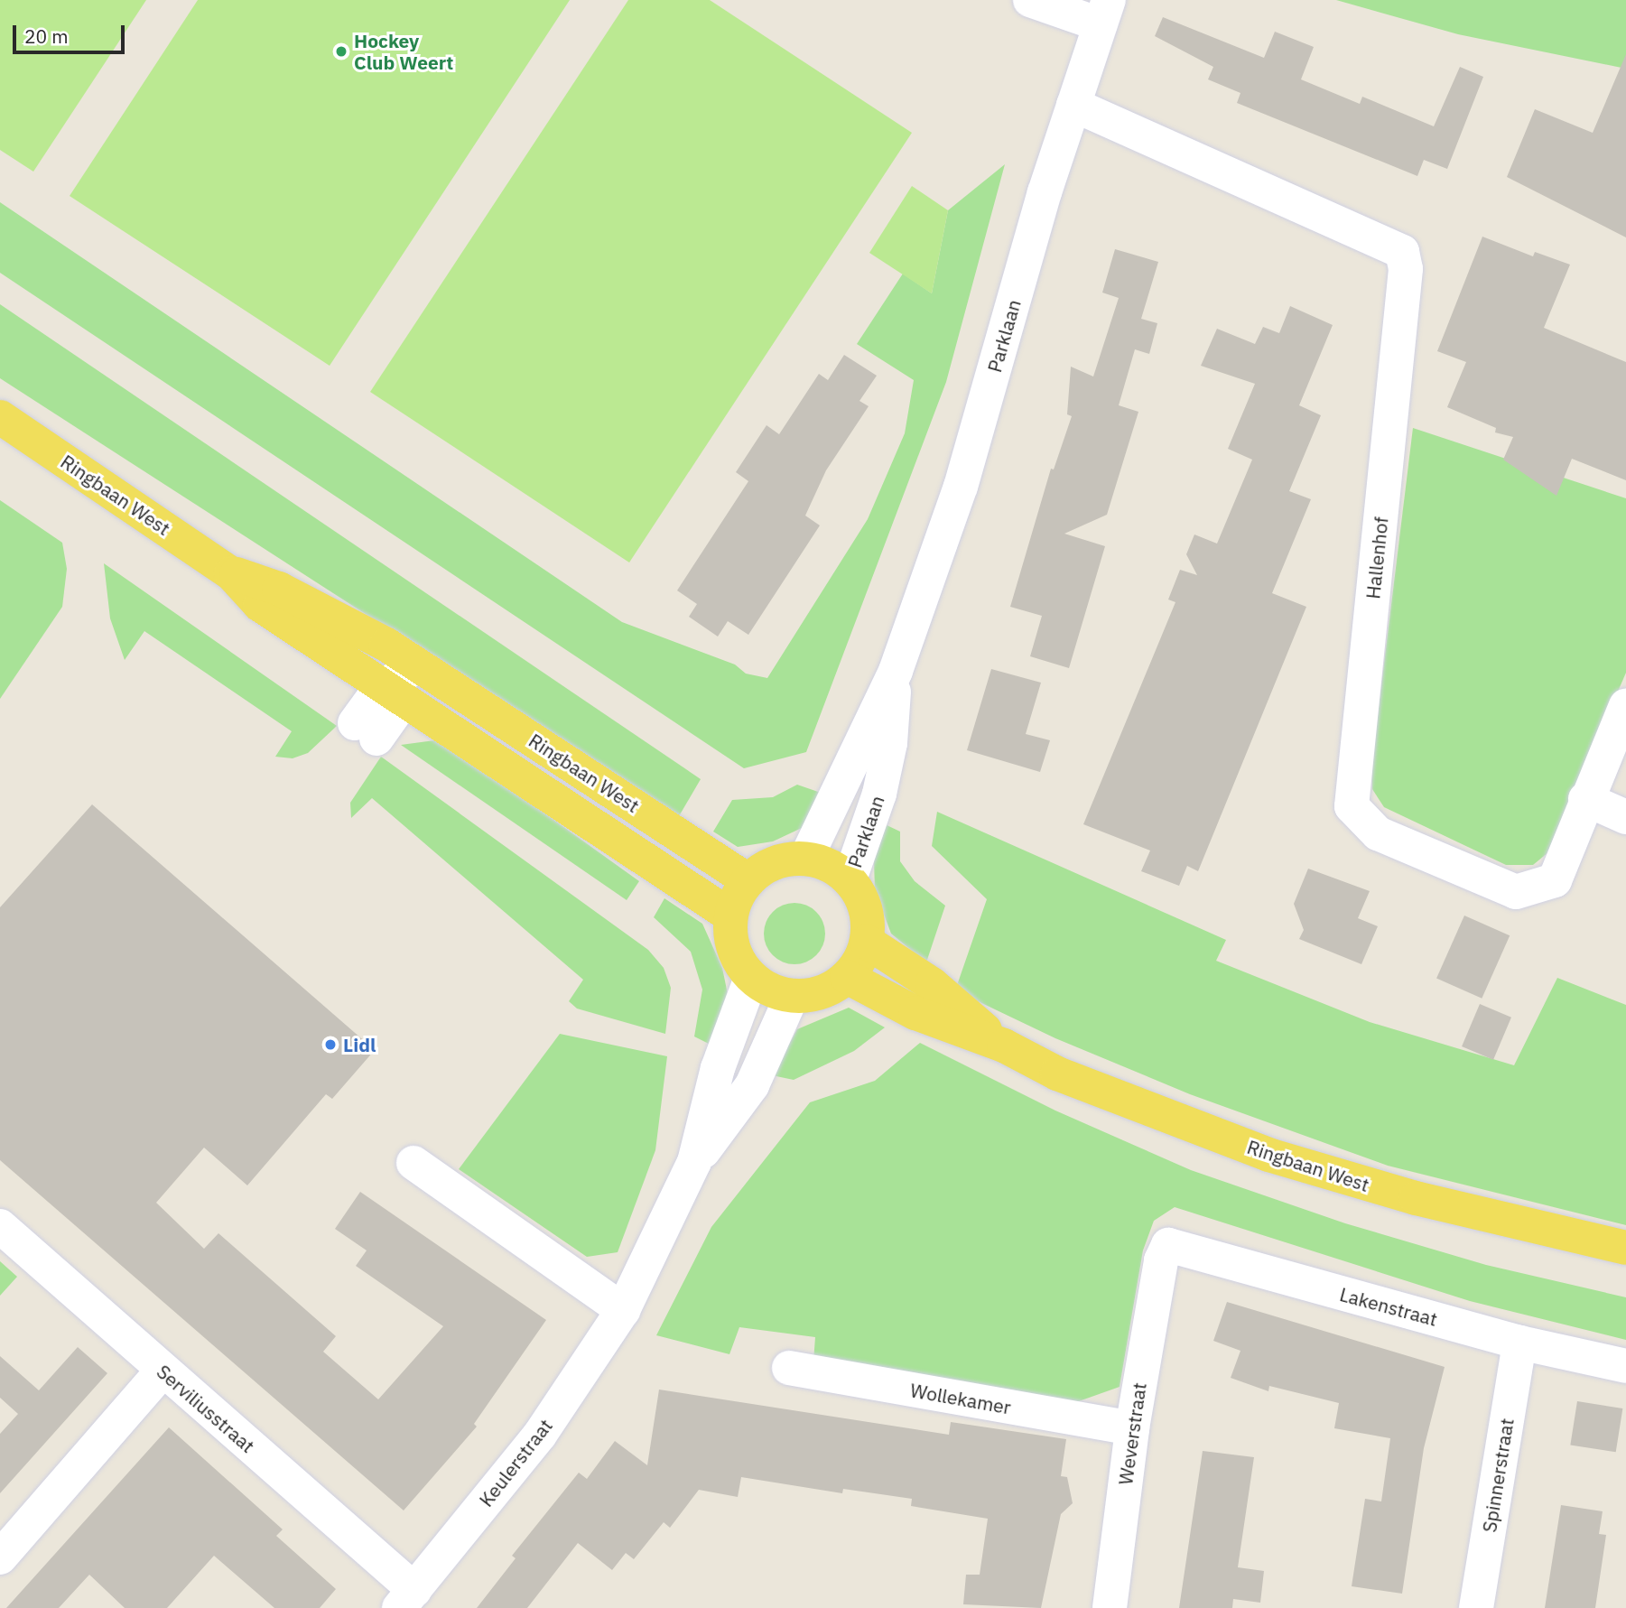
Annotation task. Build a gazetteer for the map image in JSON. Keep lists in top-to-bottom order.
{
  "streets": {
    "main road": ["Ringbaan West"],
    "street": [
      "Parklaan",
      "Hallenhof",
      "Lakenstraat",
      "Wollekamer",
      "Serviliusstraat",
      "Weverstraat",
      "Keulerstraat",
      "Spinnerstraat"
    ]
  },
  "crossings": [
    ["Parklaan", "Ringbaan West"],
    ["Parklaan", "Hallenhof"],
    ["Parklaan", "Keulerstraat"],
    ["Ringbaan West", "Keulerstraat"],
    ["Lakenstraat", "Weverstraat"],
    ["Lakenstraat", "Spinnerstraat"],
    ["Wollekamer", "Weverstraat"],
    ["Serviliusstraat", "Keulerstraat"]
  ],
  "places": ["Hockey Club Weert", "Lidl"],
  "scale_bar": "20 m"
}
